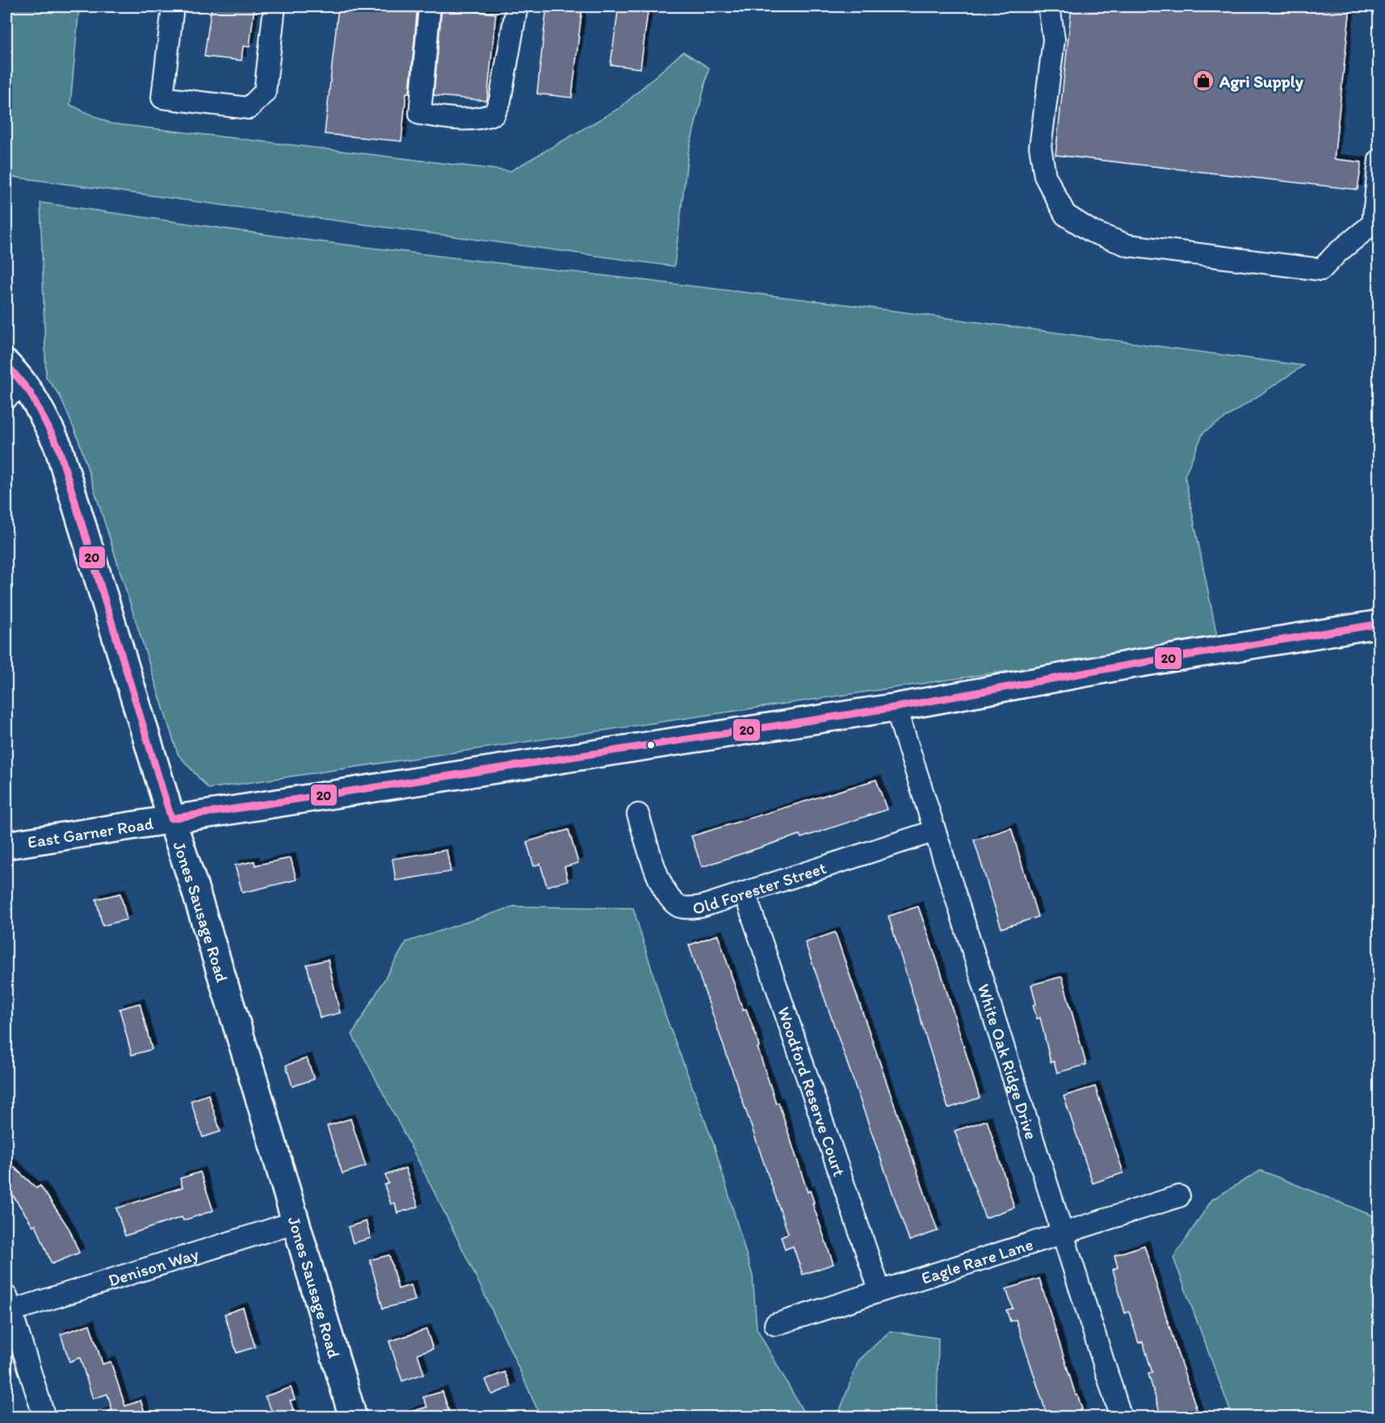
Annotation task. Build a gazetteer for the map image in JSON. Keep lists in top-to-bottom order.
{
  "streets": {
    "main road": ["East Garner Road", "Jones Sausage Road"],
    "street": [
      "Old Forester Street",
      "White Oak Ridge Drive",
      "Woodford Reserve Court",
      "Eagle Rare Lane",
      "Denison Way"
    ]
  },
  "crossings": [
    ["East Garner Road", "Jones Sausage Road"],
    ["East Garner Road", "White Oak Ridge Drive"],
    ["Old Forester Street", "White Oak Ridge Drive"],
    ["Old Forester Street", "Woodford Reserve Court"],
    ["Jones Sausage Road", "Denison Way"],
    ["White Oak Ridge Drive", "Eagle Rare Lane"],
    ["Woodford Reserve Court", "Eagle Rare Lane"]
  ],
  "places": {
    "shop": ["Agri Supply"]
  },
  "lines": ["transit line 20"]
}
